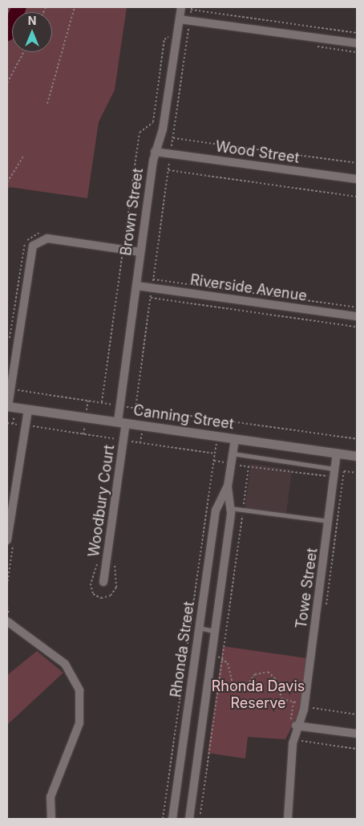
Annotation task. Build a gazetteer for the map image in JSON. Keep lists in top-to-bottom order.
{
  "streets": {
    "street": [
      "Wood Street",
      "Brown Street",
      "Riverside Avenue",
      "Canning Street",
      "Woodbury Court",
      "Towe Street",
      "Rhonda Street"
    ]
  },
  "crossings": [
    ["Wood Street", "Brown Street"],
    ["Brown Street", "Riverside Avenue"],
    ["Brown Street", "Canning Street"],
    ["Brown Street", "Woodbury Court"],
    ["Canning Street", "Woodbury Court"],
    ["Canning Street", "Towe Street"],
    ["Canning Street", "Rhonda Street"]
  ],
  "parks": ["Rhonda Davis Reserve"],
  "north": "top"
}
